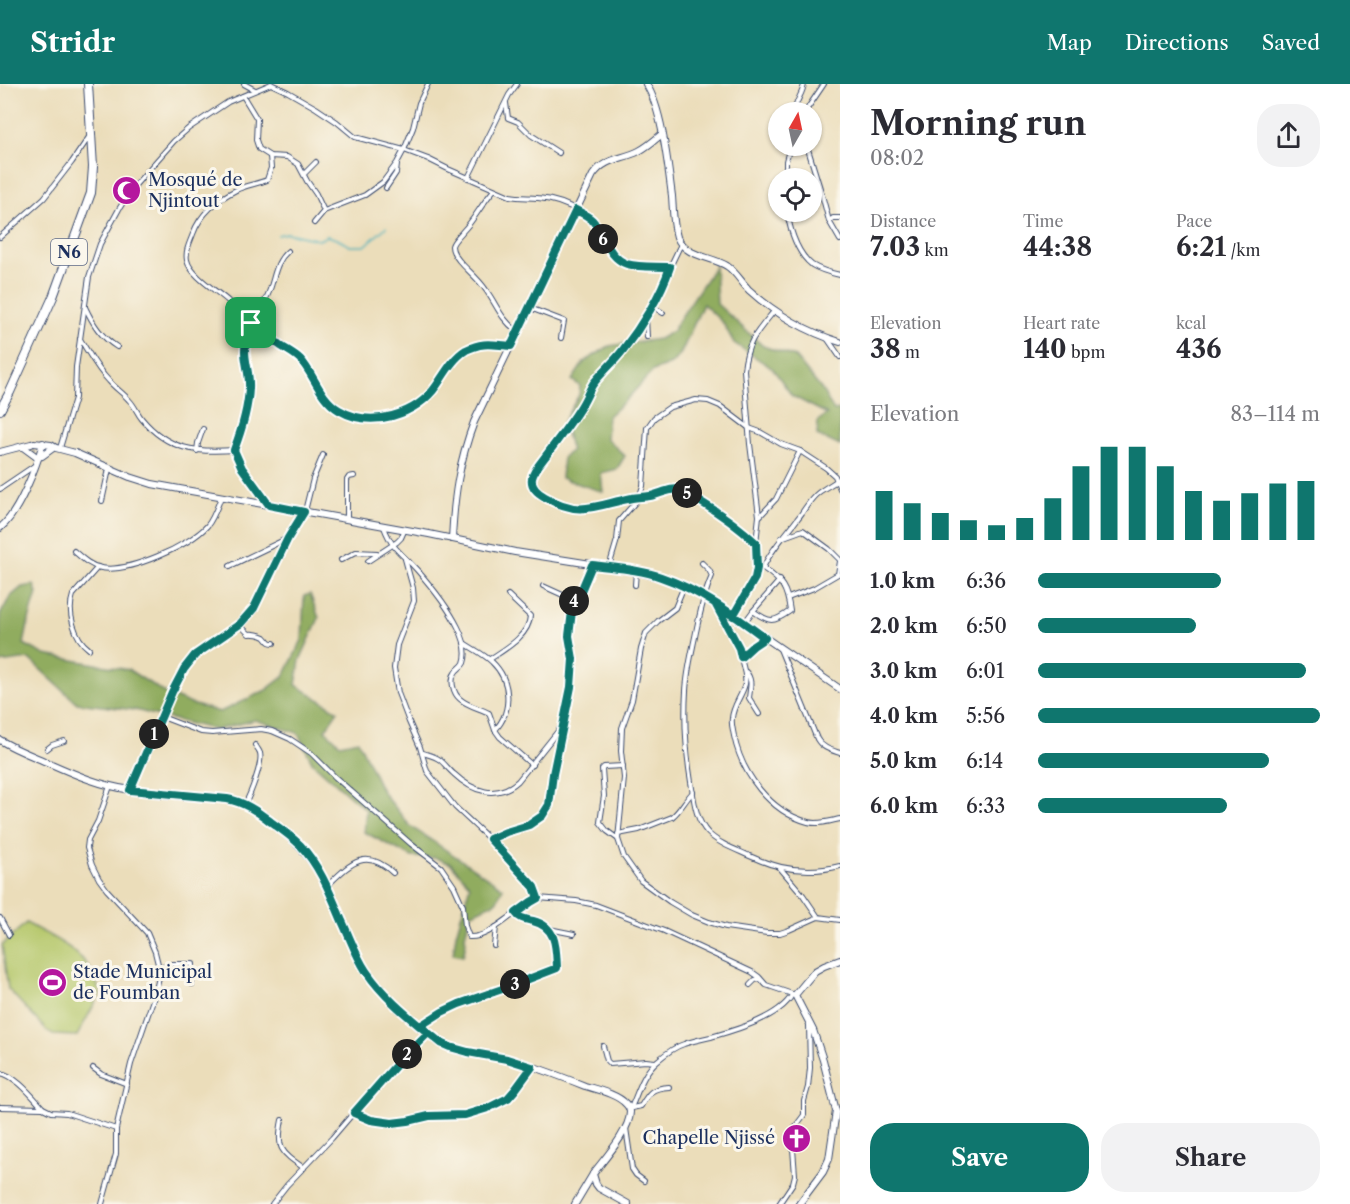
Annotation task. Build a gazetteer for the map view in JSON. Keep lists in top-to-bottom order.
{
  "streets": {
    "highway": ["N6"]
  },
  "places": {
    "mosque": ["Mosqué de Njintout"],
    "sports": ["Stade Municipal de Foumban"],
    "church": ["Chapelle Njissé"]
  },
  "north": "top",
  "page": {
    "header": "Stridr",
    "nav": ["Map", "Directions", "Saved"],
    "heading": ["Morning run", "08:02"],
    "stats": [
      ["Distance", "7.03 km"],
      ["Time", "44:38"],
      ["Pace", "6:21 /km"],
      ["Elevation", "38 m"],
      ["Heart rate", "140 bpm"],
      ["kcal", "436"]
    ],
    "pins": [
      "6",
      "5",
      "4",
      "1",
      "3",
      "2"
    ],
    "chart": ["Elevation", "83–114 m"],
    "list": [
      {
        "name": "1.0 km",
        "note": "6:36"
      },
      {
        "name": "2.0 km",
        "note": "6:50"
      },
      {
        "name": "3.0 km",
        "note": "6:01"
      },
      {
        "name": "4.0 km",
        "note": "5:56"
      },
      {
        "name": "5.0 km",
        "note": "6:14"
      },
      {
        "name": "6.0 km",
        "note": "6:33"
      }
    ],
    "buttons": ["Save", "Share"]
  }
}
